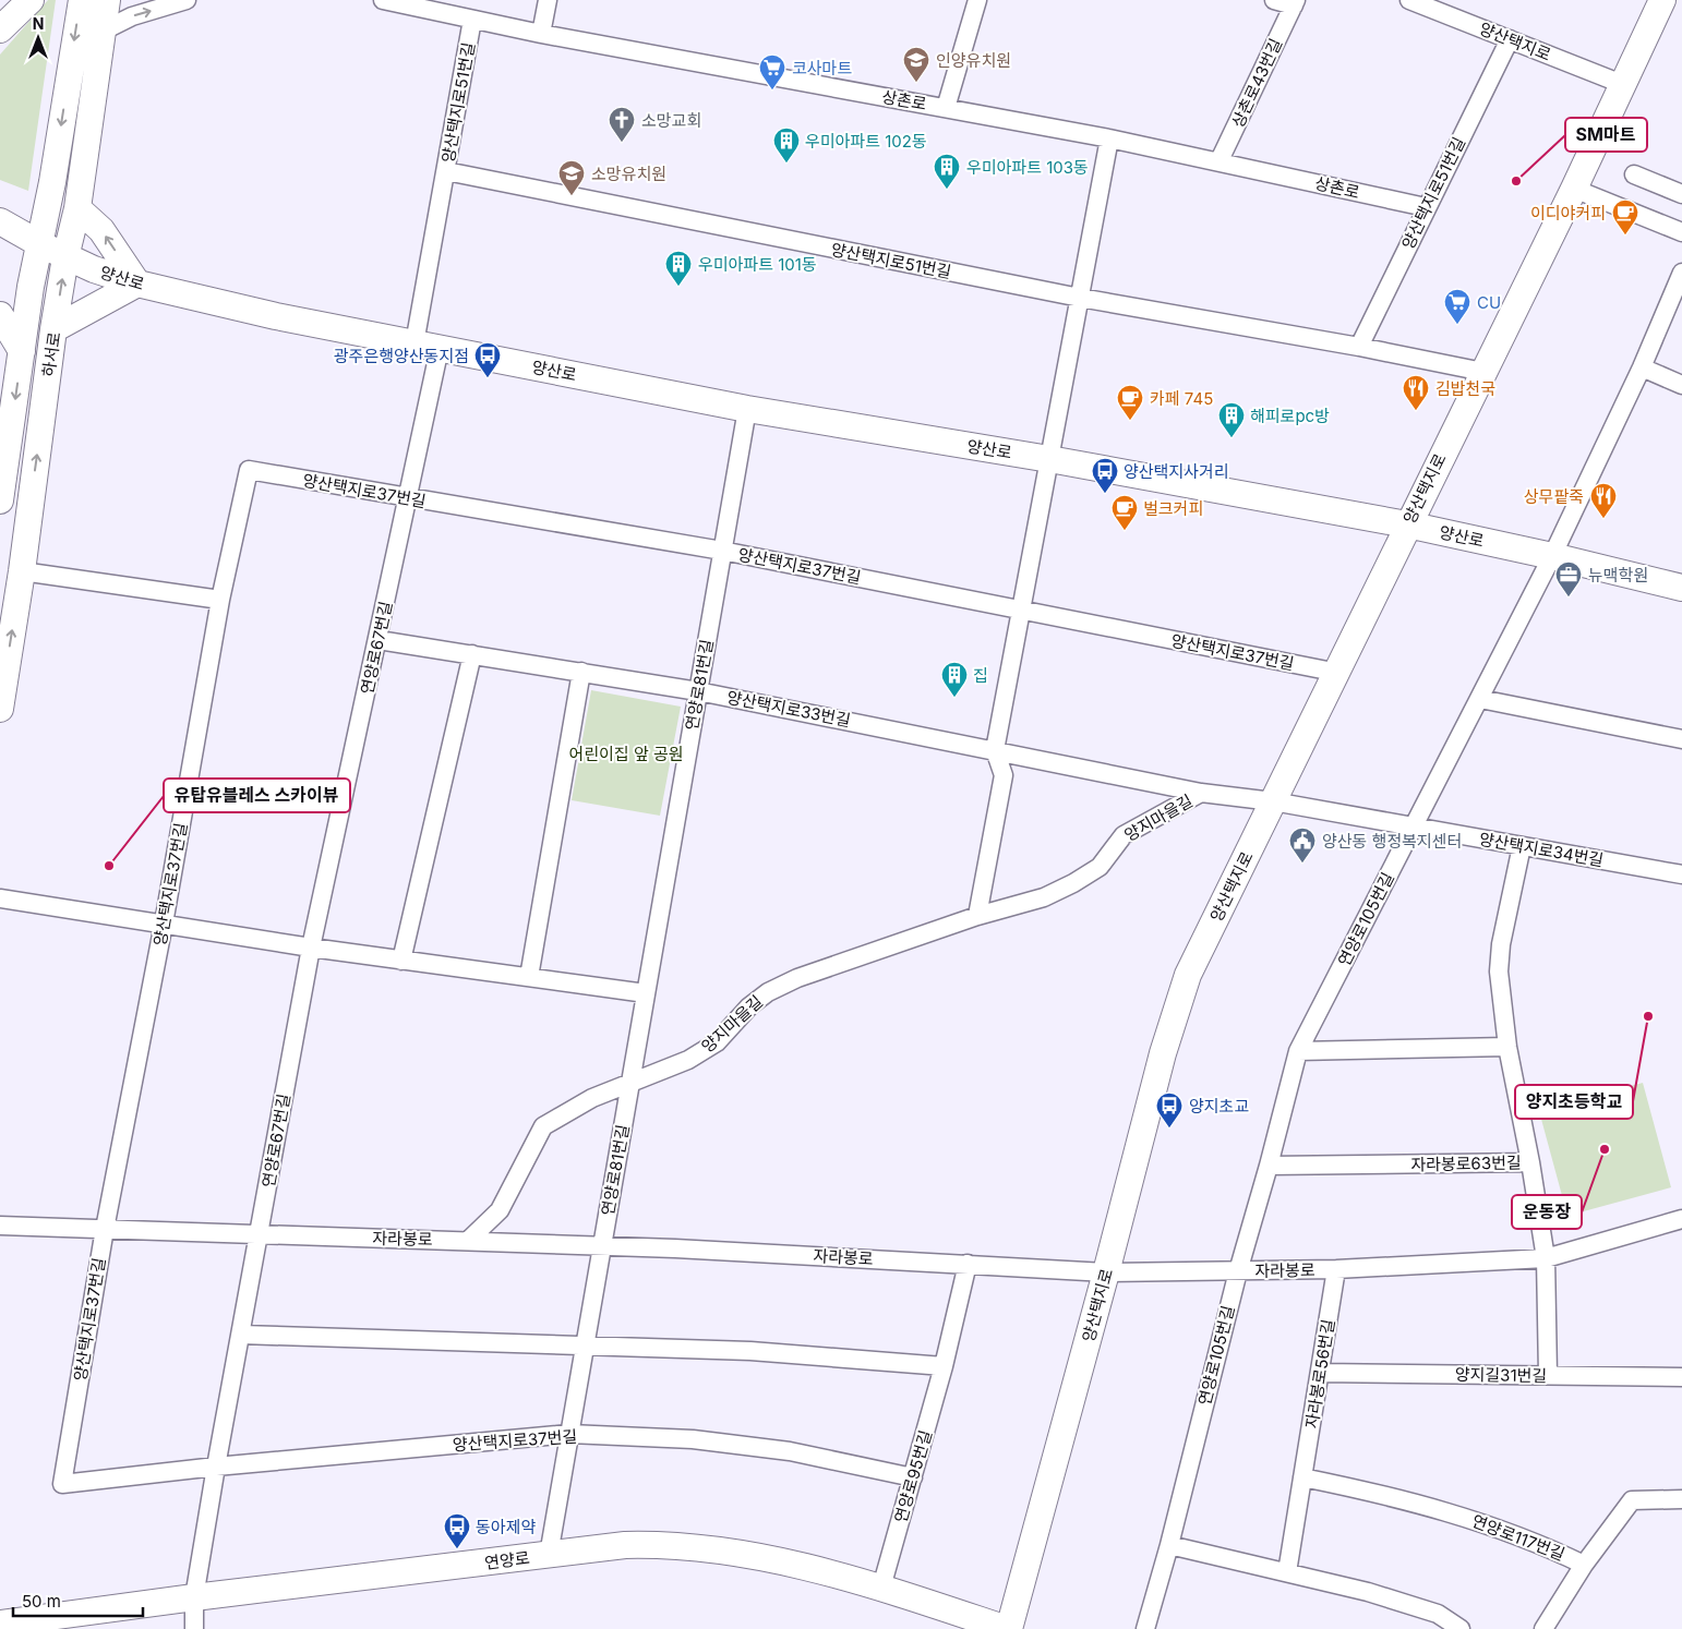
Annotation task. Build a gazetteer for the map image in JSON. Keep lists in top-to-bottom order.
{
  "streets": {
    "street": [
      "양산택지로",
      "상촌로43번길",
      "상촌로",
      "양산택지로51번길",
      "양산로",
      "하서로",
      "양산택지로37번길",
      "연양로67번길",
      "연양로81번길",
      "양산택지로33번길",
      "양지마을길",
      "양산택지로34번길",
      "연양로105번길",
      "자라봉로63번길",
      "자라봉로",
      "자라봉로56번길",
      "양지길31번길",
      "연양로95번길",
      "연양로117번길",
      "연양로"
    ]
  },
  "crossings": [
    ["양산택지로", "양산택지로51번길"],
    ["양산택지로", "양산로"],
    ["양산택지로", "양산택지로37번길"],
    ["양산택지로", "양산택지로33번길"],
    ["양산택지로", "양산택지로34번길"],
    ["양산택지로", "자라봉로"],
    ["양산택지로", "연양로"],
    ["상촌로43번길", "상촌로"],
    ["상촌로", "양산택지로51번길"],
    ["양산택지로51번길", "연양로67번길"],
    ["양산로", "하서로"],
    ["양산로", "연양로67번길"],
    ["양산로", "연양로81번길"],
    ["양산로", "연양로105번길"],
    ["양산택지로37번길", "연양로67번길"],
    ["양산택지로37번길", "연양로81번길"],
    ["양산택지로37번길", "자라봉로"],
    ["양산택지로37번길", "연양로95번길"],
    ["연양로67번길", "양산택지로33번길"],
    ["연양로67번길", "자라봉로"],
    ["연양로67번길", "연양로"],
    ["연양로81번길", "양산택지로33번길"],
    ["연양로81번길", "양지마을길"],
    ["연양로81번길", "자라봉로"],
    ["연양로81번길", "연양로"],
    ["양산택지로33번길", "양지마을길"],
    ["양산택지로33번길", "양산택지로34번길"],
    ["양지마을길", "자라봉로"],
    ["양산택지로34번길", "연양로105번길"],
    ["양산택지로34번길", "자라봉로63번길"],
    ["연양로105번길", "자라봉로63번길"],
    ["연양로105번길", "자라봉로"],
    ["자라봉로63번길", "자라봉로"],
    ["자라봉로63번길", "양지길31번길"],
    ["자라봉로", "자라봉로56번길"],
    ["자라봉로", "연양로95번길"],
    ["자라봉로56번길", "양지길31번길"],
    ["자라봉로56번길", "연양로117번길"],
    ["연양로95번길", "연양로"]
  ],
  "parks": ["어린이집 앞 공원"],
  "places": {
    "school or university": ["인양유치원", "소망유치원"],
    "supermarket": ["코사마트", "CU"],
    "church": ["소망교회"],
    "building": [
      "우미아파트 102동",
      "우미아파트 103동",
      "우미아파트 101동",
      "해피로pc방",
      "집"
    ],
    "other": [
      "SM마트",
      "유탑유블레스 스카이뷰",
      "양지초등학교",
      "운동장"
    ],
    "cafe": ["이디야커피", "카페 745", "벌크커피"],
    "bus stop": [
      "광주은행양산동지점",
      "양산택지사거리",
      "양지초교",
      "동아제약"
    ],
    "restaurant": ["김밥천국", "상무팥죽"],
    "office": ["뉴맥학원"],
    "public building": ["양산동 행정복지센터"]
  },
  "scale_bar": "50 m",
  "north": "top"
}
